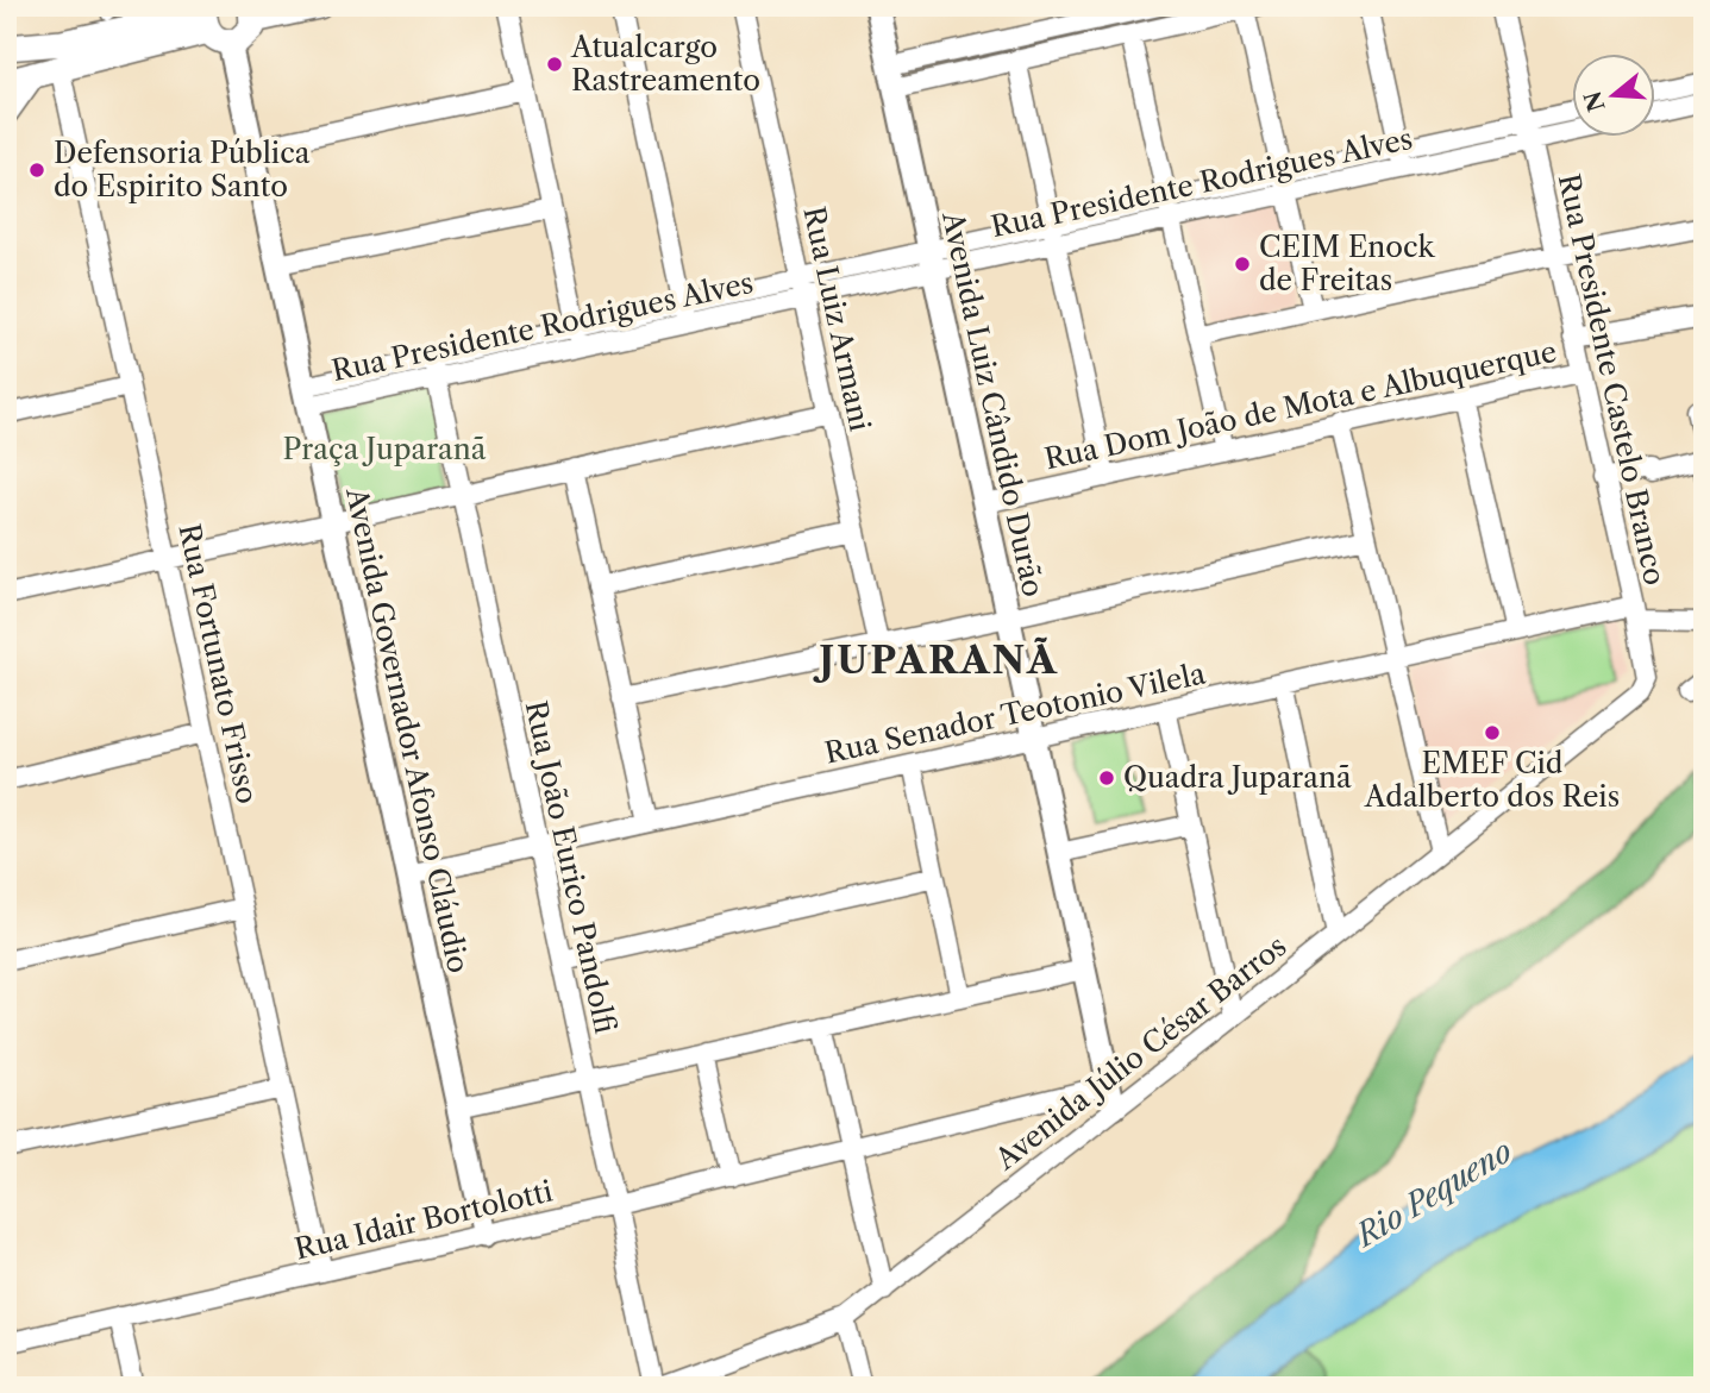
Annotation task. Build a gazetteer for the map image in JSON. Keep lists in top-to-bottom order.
{
  "streets": {
    "street": [
      "Rua Presidente Rodrigues Alves",
      "Rua Luiz Armani",
      "Rua Presidente Castelo Branco",
      "Avenida Luiz Cândido Durão",
      "Rua Dom João de Mota e Albuquerque",
      "Rua Fortunato Frisso",
      "Rua Senador Teotonio Vilela",
      "Avenida Governador Afonso Cláudio",
      "Rua João Eurico Pandolfi",
      "Avenida Júlio César Barros",
      "Rua Idair Bortolotti"
    ]
  },
  "crossings": [
    ["Rua Presidente Rodrigues Alves", "Rua Luiz Armani"],
    ["Rua Presidente Rodrigues Alves", "Rua Presidente Castelo Branco"],
    ["Rua Presidente Rodrigues Alves", "Avenida Luiz Cândido Durão"],
    ["Rua Presidente Rodrigues Alves", "Avenida Governador Afonso Cláudio"],
    ["Rua Presidente Rodrigues Alves", "Rua João Eurico Pandolfi"],
    ["Rua Presidente Castelo Branco", "Rua Dom João de Mota e Albuquerque"],
    ["Rua Presidente Castelo Branco", "Rua Senador Teotonio Vilela"],
    ["Rua Presidente Castelo Branco", "Avenida Júlio César Barros"],
    ["Avenida Luiz Cândido Durão", "Rua Dom João de Mota e Albuquerque"],
    ["Avenida Luiz Cândido Durão", "Rua Senador Teotonio Vilela"],
    ["Avenida Luiz Cândido Durão", "Avenida Júlio César Barros"],
    ["Avenida Luiz Cândido Durão", "Rua Idair Bortolotti"],
    ["Rua Fortunato Frisso", "Rua Idair Bortolotti"],
    ["Rua Senador Teotonio Vilela", "Avenida Governador Afonso Cláudio"],
    ["Rua Senador Teotonio Vilela", "Rua João Eurico Pandolfi"],
    ["Avenida Governador Afonso Cláudio", "Rua Idair Bortolotti"],
    ["Rua João Eurico Pandolfi", "Rua Idair Bortolotti"]
  ],
  "districts": ["JUPARANÃ"],
  "water": ["Rio Pequeno"],
  "parks": ["Praça Juparanã"],
  "places": [
    "Atualcargo Rastreamento",
    "Defensoria Pública do Espirito Santo",
    "CEIM Enock de Freitas",
    "EMEF Cid Adalberto dos Reis",
    "Quadra Juparanã"
  ],
  "north": "left"
}
